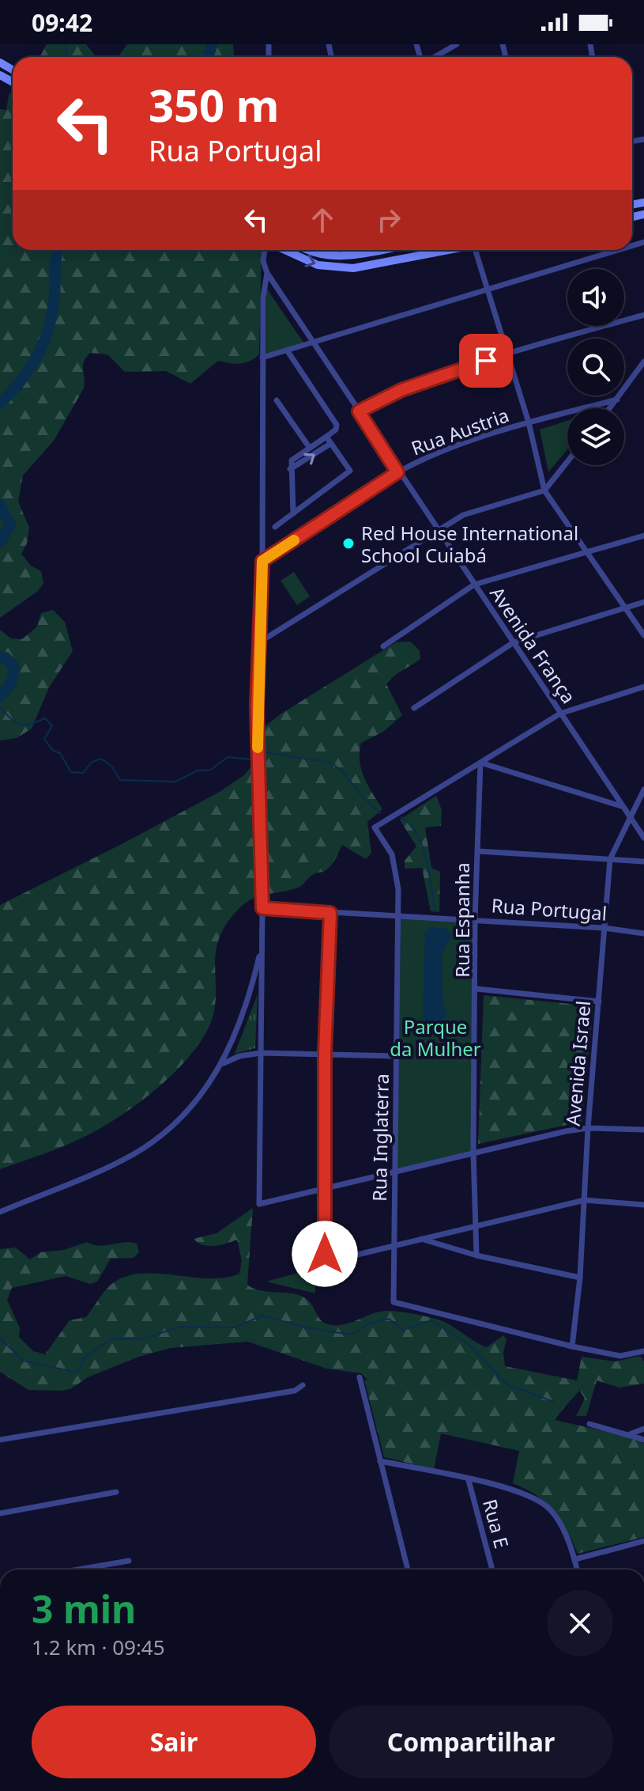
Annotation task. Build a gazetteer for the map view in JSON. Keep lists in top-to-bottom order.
{
  "streets": {
    "street": [
      "Rua Austria",
      "Avenida França",
      "Rua Portugal",
      "Rua Espanha",
      "Avenida Israel",
      "Rua Inglaterra",
      "Rua E"
    ]
  },
  "crossings": [
    ["Rua Austria", "Avenida França"],
    ["Avenida França", "Avenida Israel"],
    ["Rua Portugal", "Rua Espanha"],
    ["Rua Portugal", "Avenida Israel"],
    ["Rua Portugal", "Rua Inglaterra"],
    ["Rua Espanha", "Rua Inglaterra"],
    ["Avenida Israel", "Rua Inglaterra"]
  ],
  "parks": ["Parque da Mulher"],
  "places": ["Red House International School Cuiabá"],
  "page": {
    "status": "09:42",
    "turn": ["350 m", "Rua Portugal"],
    "heading": ["3 min", "1.2 km · 09:45"],
    "buttons": ["Sair", "Compartilhar"]
  }
}
